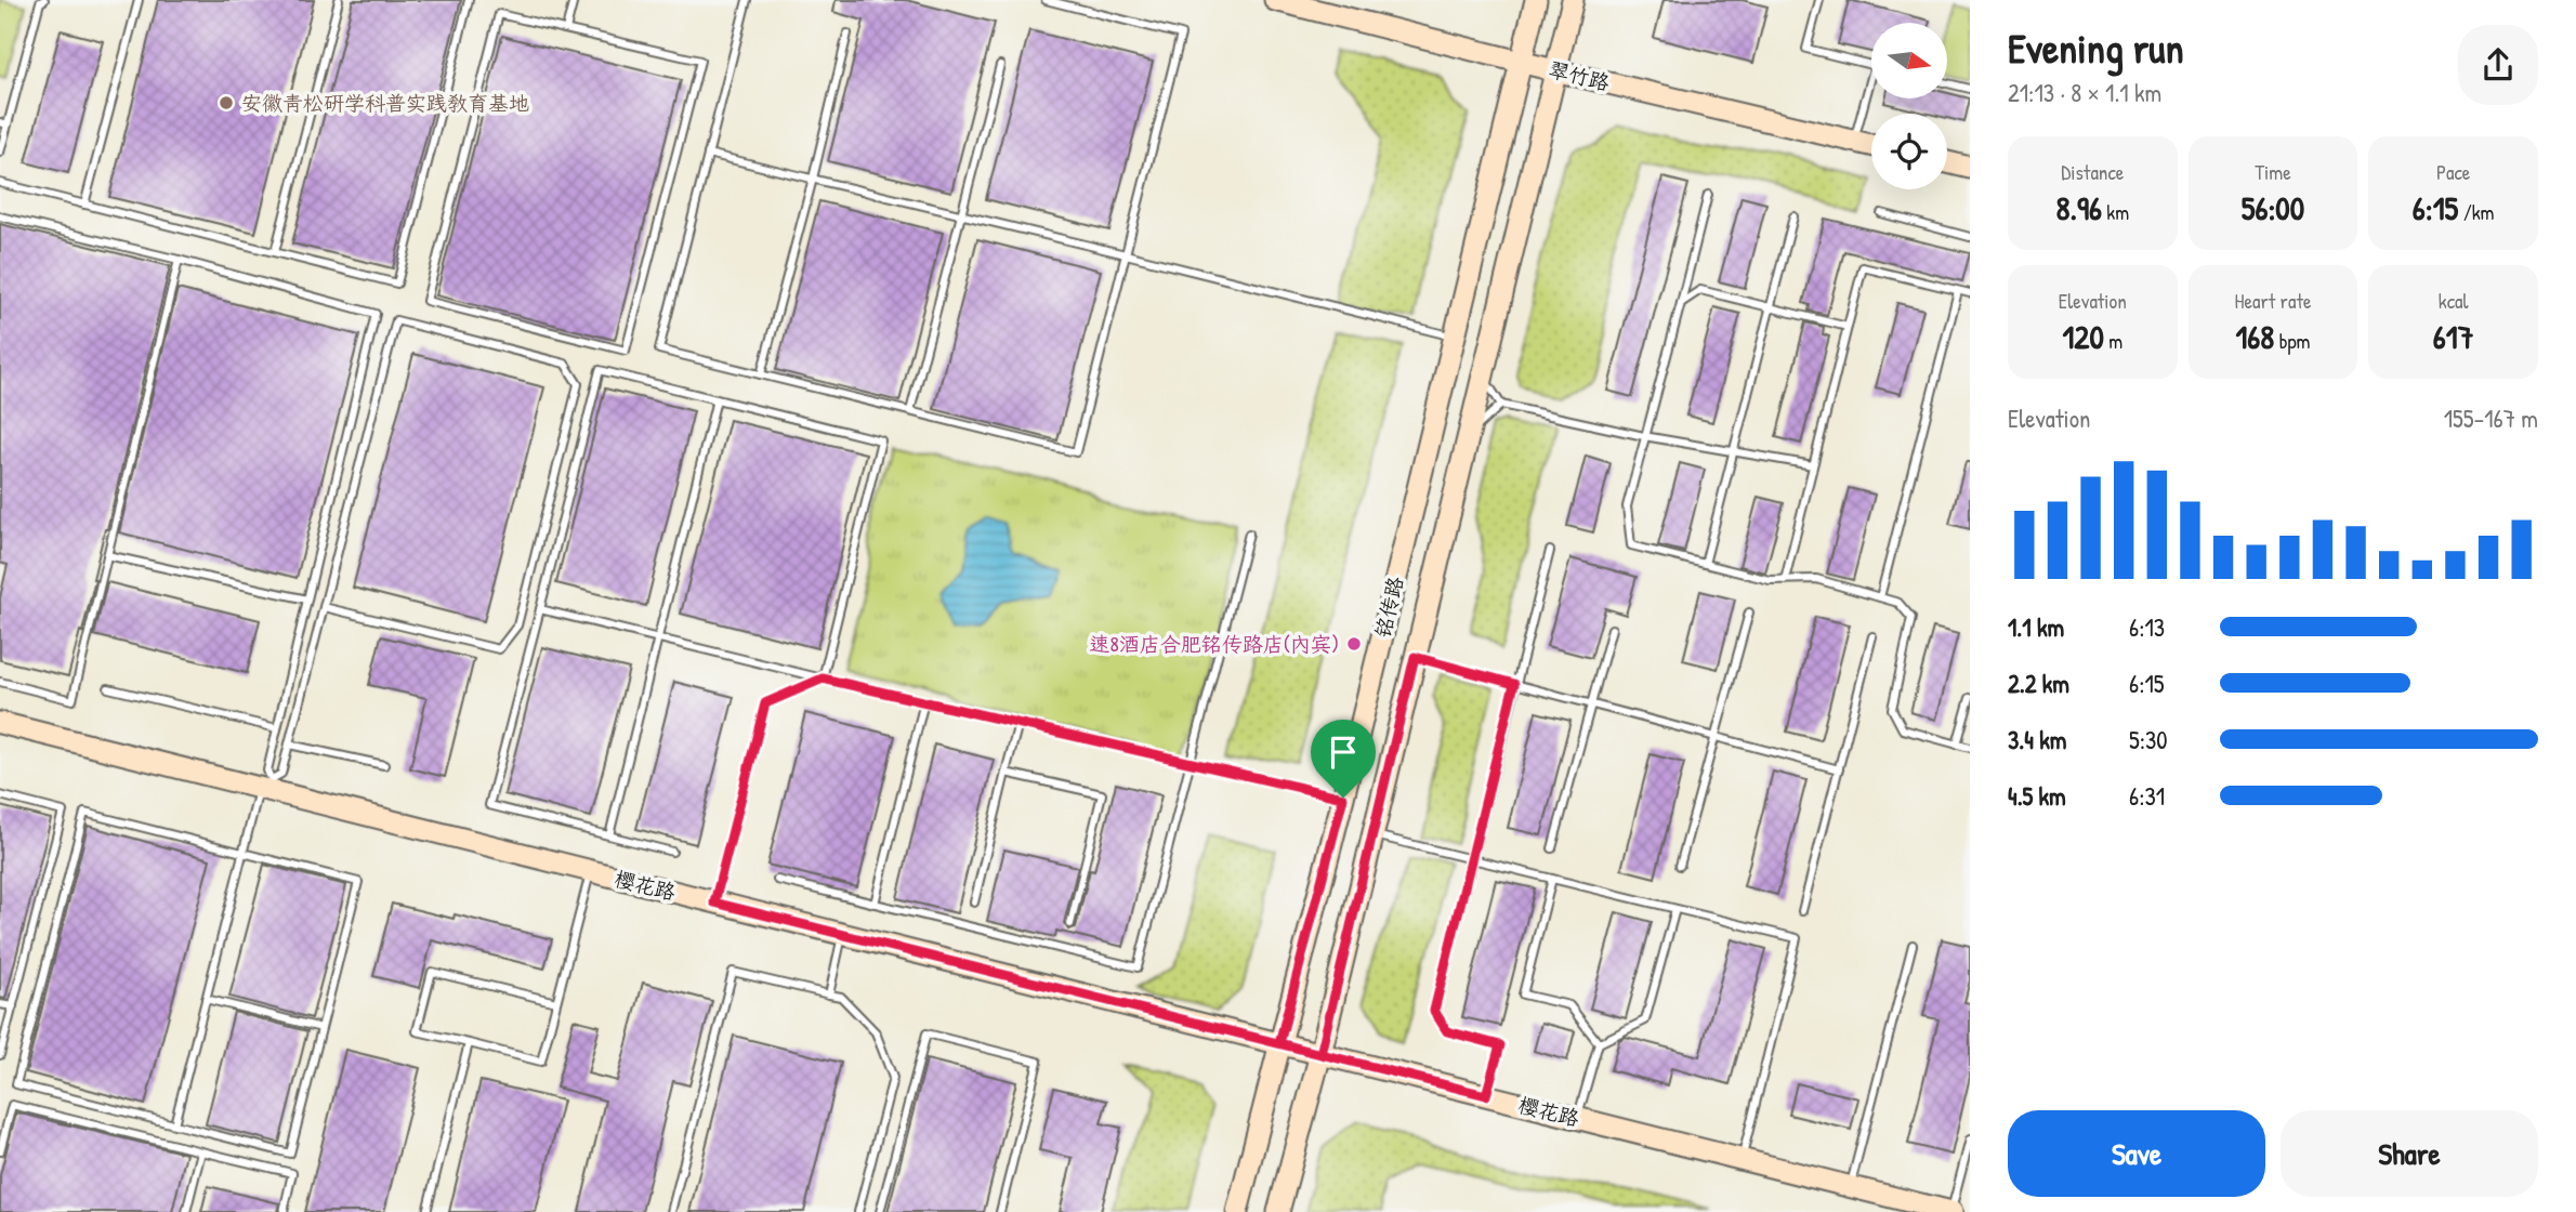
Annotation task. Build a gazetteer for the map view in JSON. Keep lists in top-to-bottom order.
{
  "streets": {
    "street": ["翠竹路", "铭传路", "樱花路"]
  },
  "crossings": [
    ["翠竹路", "铭传路"],
    ["铭传路", "樱花路"]
  ],
  "places": ["安徽青松研学科普实践教育基地", "速8酒店合肥铭传路店(内宾)"],
  "north": "right",
  "page": {
    "heading": ["Evening run", "21:13 · 8 × 1.1 km"],
    "stats": [
      ["Distance", "8.96 km"],
      ["Time", "56:00"],
      ["Pace", "6:15 /km"],
      ["Elevation", "120 m"],
      ["Heart rate", "168 bpm"],
      ["kcal", "617"]
    ],
    "chart": ["Elevation", "155–167 m"],
    "list": [
      {
        "name": "1.1 km",
        "note": "6:13"
      },
      {
        "name": "2.2 km",
        "note": "6:15"
      },
      {
        "name": "3.4 km",
        "note": "5:30"
      },
      {
        "name": "4.5 km",
        "note": "6:31"
      }
    ],
    "buttons": ["Save", "Share"]
  }
}
